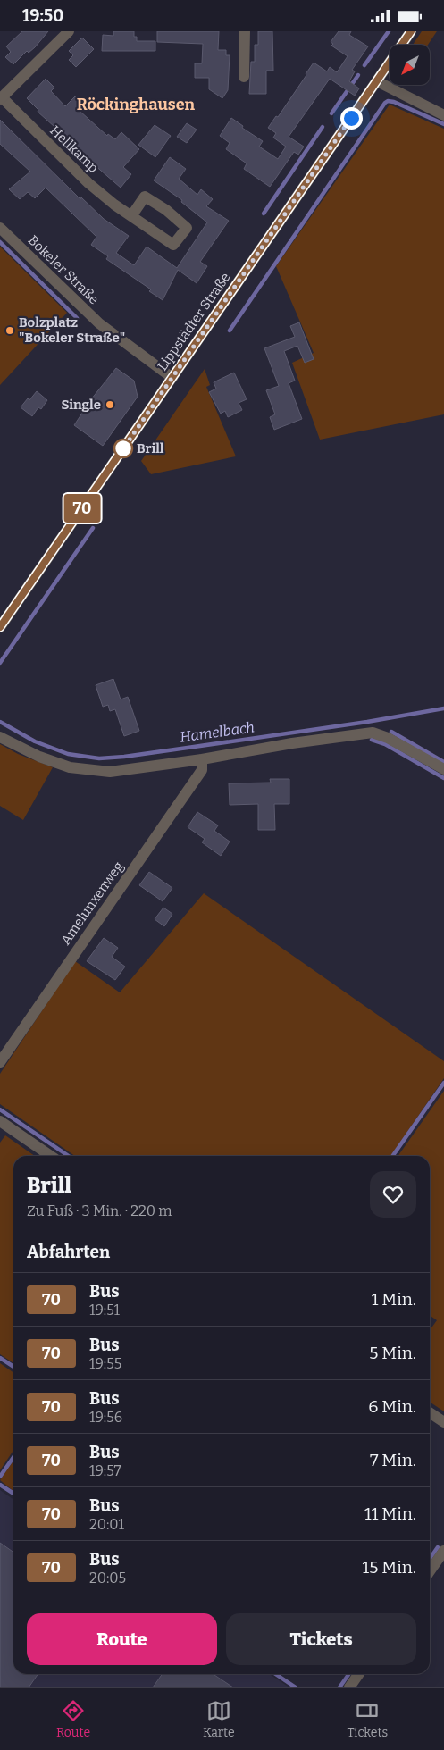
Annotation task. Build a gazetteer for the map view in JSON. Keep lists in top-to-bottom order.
{
  "streets": {
    "street": [
      "Hellkamp",
      "Bokeler Straße",
      "Lippstädter Straße",
      "Amelunxenweg"
    ]
  },
  "crossings": [
    ["Bokeler Straße", "Lippstädter Straße"]
  ],
  "districts": ["Röckinghausen"],
  "water": ["Hamelbach"],
  "places": ["Bolzplatz \"Bokeler Straße\"", "Single", "Brill"],
  "lines": ["bus line 70"],
  "north": "bottom left",
  "page": {
    "status": "19:50",
    "on_map": "70",
    "heading": [
      ["Brill", "Zu Fuß · 3 Min. · 220 m"],
      "Abfahrten"
    ],
    "list": [
      {
        "mark": "70",
        "name": "Bus",
        "note": "19:51",
        "value": "1 Min."
      },
      {
        "mark": "70",
        "name": "Bus",
        "note": "19:55",
        "value": "5 Min."
      },
      {
        "mark": "70",
        "name": "Bus",
        "note": "19:56",
        "value": "6 Min."
      },
      {
        "mark": "70",
        "name": "Bus",
        "note": "19:57",
        "value": "7 Min."
      },
      {
        "mark": "70",
        "name": "Bus",
        "note": "20:01",
        "value": "11 Min."
      },
      {
        "mark": "70",
        "name": "Bus",
        "note": "20:05",
        "value": "15 Min."
      }
    ],
    "buttons": ["Route", "Tickets"],
    "tabs": ["Route", "Karte", "Tickets"]
  }
}
